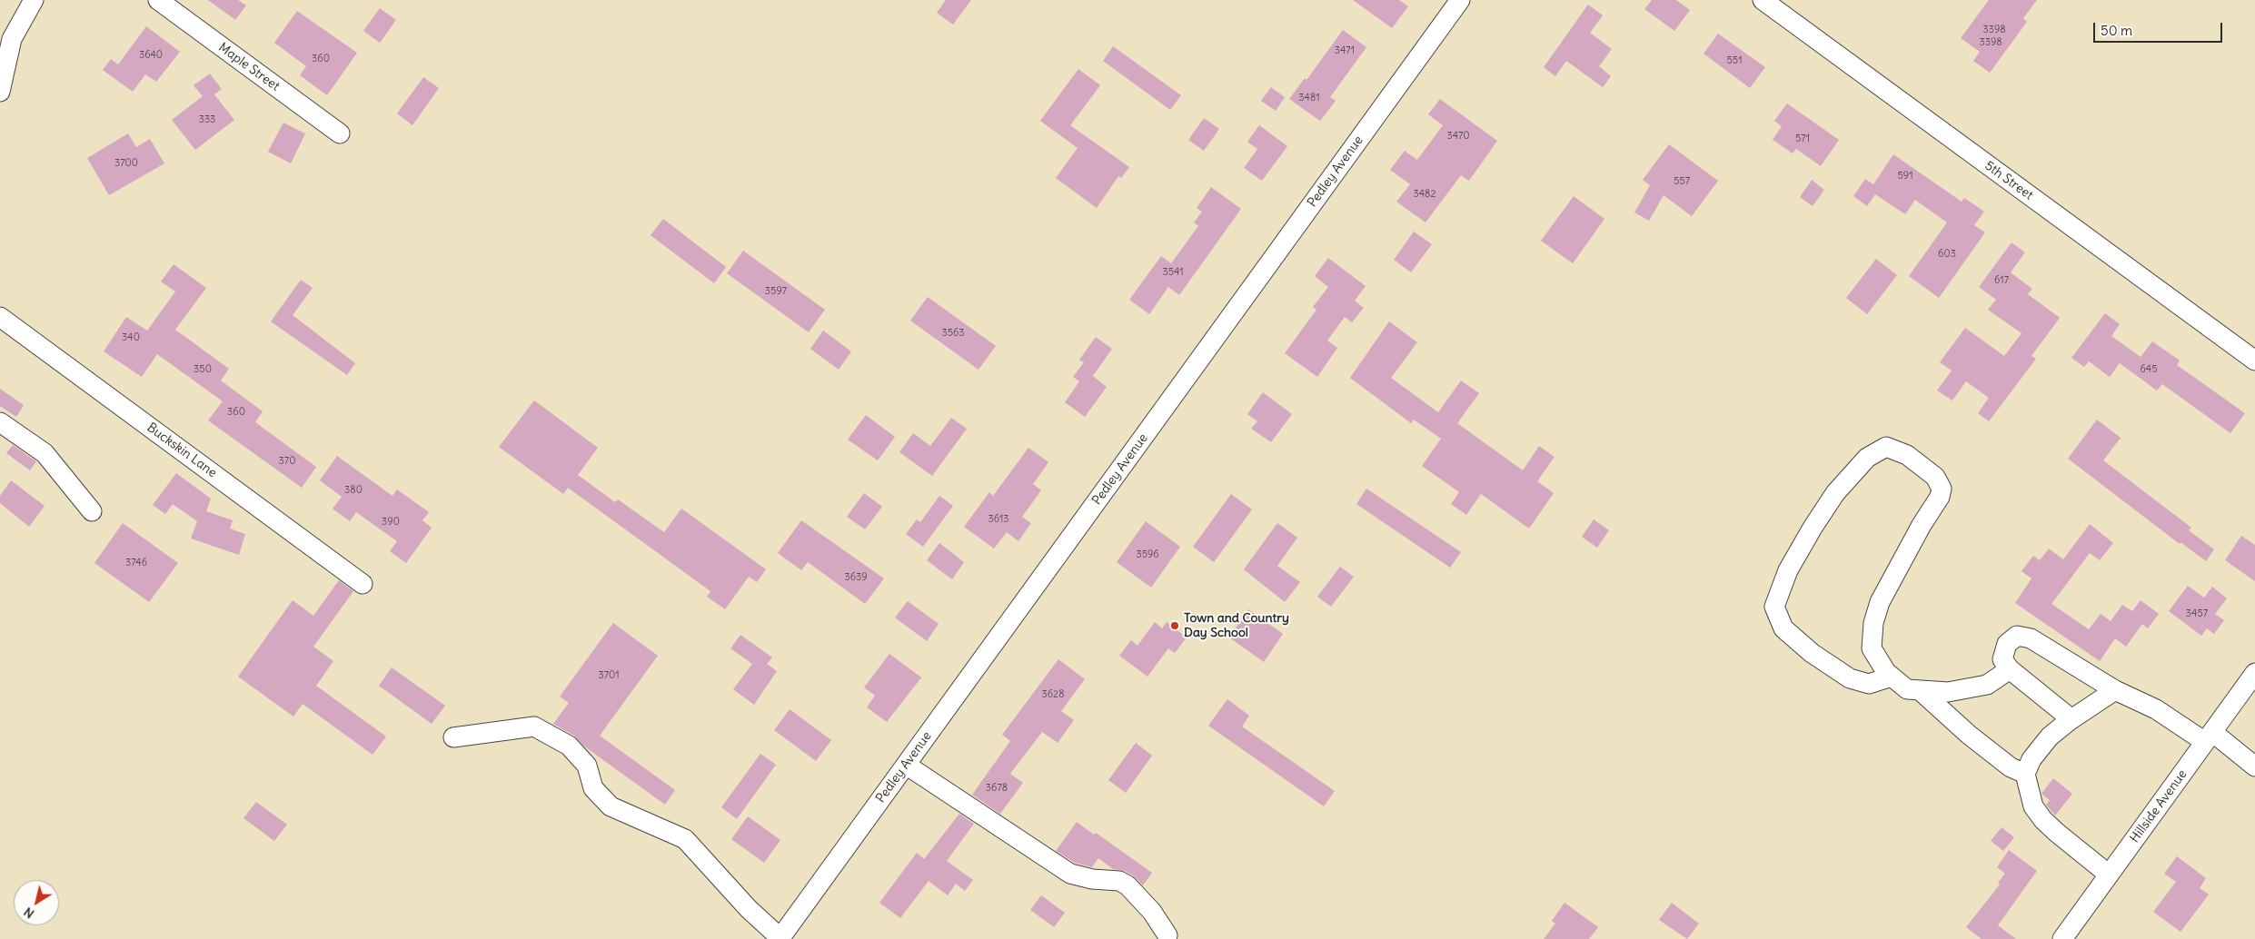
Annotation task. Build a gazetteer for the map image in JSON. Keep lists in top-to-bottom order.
{
  "streets": {
    "street": [
      "Maple Street",
      "Pedley Avenue",
      "5th Street",
      "Buckskin Lane",
      "Hillside Avenue"
    ]
  },
  "places": ["Town and Country Day School"],
  "house_numbers": [
    "3398",
    "3398",
    "3471",
    "3640",
    "360",
    "551",
    "3481",
    "333",
    "3470",
    "571",
    "3700",
    "591",
    "557",
    "3482",
    "603",
    "3541",
    "617",
    "3597",
    "3563",
    "340",
    "350",
    "645",
    "360",
    "370",
    "380",
    "3613",
    "390",
    "3596",
    "3746",
    "3639",
    "3457",
    "3701",
    "3628",
    "3678"
  ],
  "scale_bar": "50 m",
  "north": "bottom left"
}
